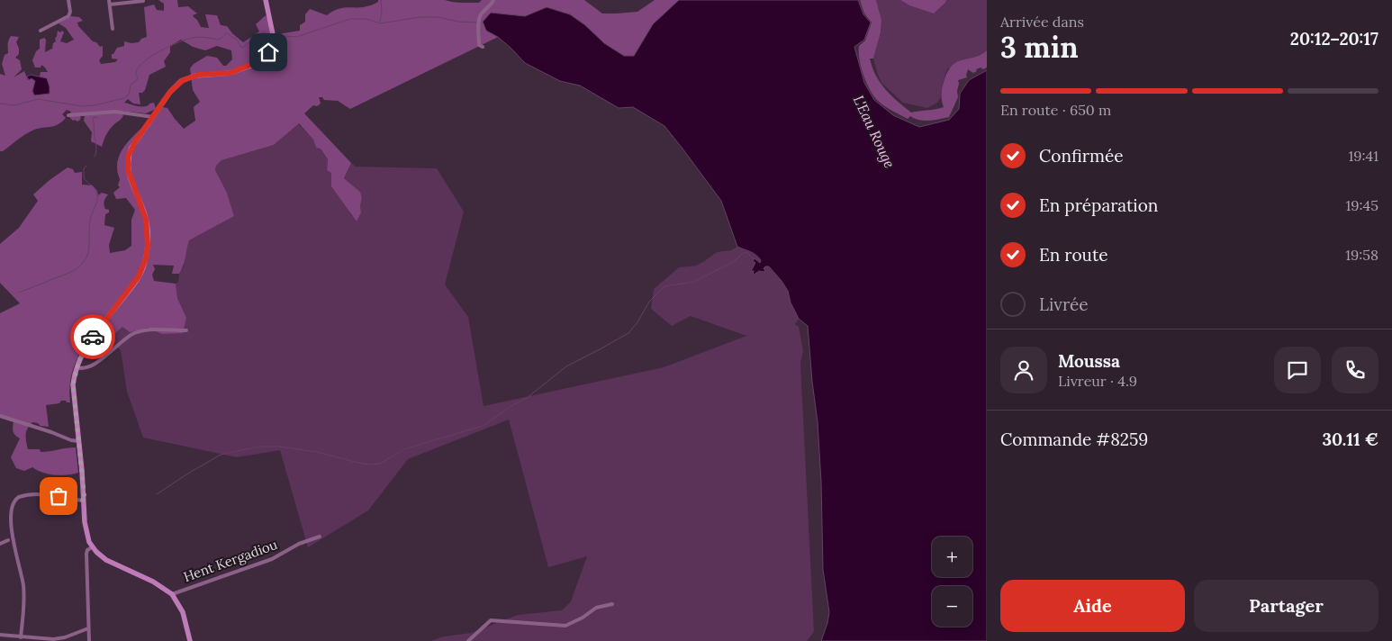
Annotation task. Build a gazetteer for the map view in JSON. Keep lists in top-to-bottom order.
{
  "streets": {
    "street": ["Hent Kergadiou"]
  },
  "water": ["L'Eau Rouge"],
  "page": {
    "heading": ["3 min", "Arrivée dans", "20:12–20:17"],
    "panel": [
      "Moussa",
      "Livreur · 4.9",
      "Commande #8259",
      "30.11 €"
    ],
    "bar": "En route · 650 m",
    "list": [
      ["Confirmée", "19:41"],
      ["En préparation", "19:45"],
      ["En route", "19:58"],
      "Livrée"
    ],
    "map_buttons": ["+", "−"],
    "buttons": ["Aide", "Partager"]
  }
}
